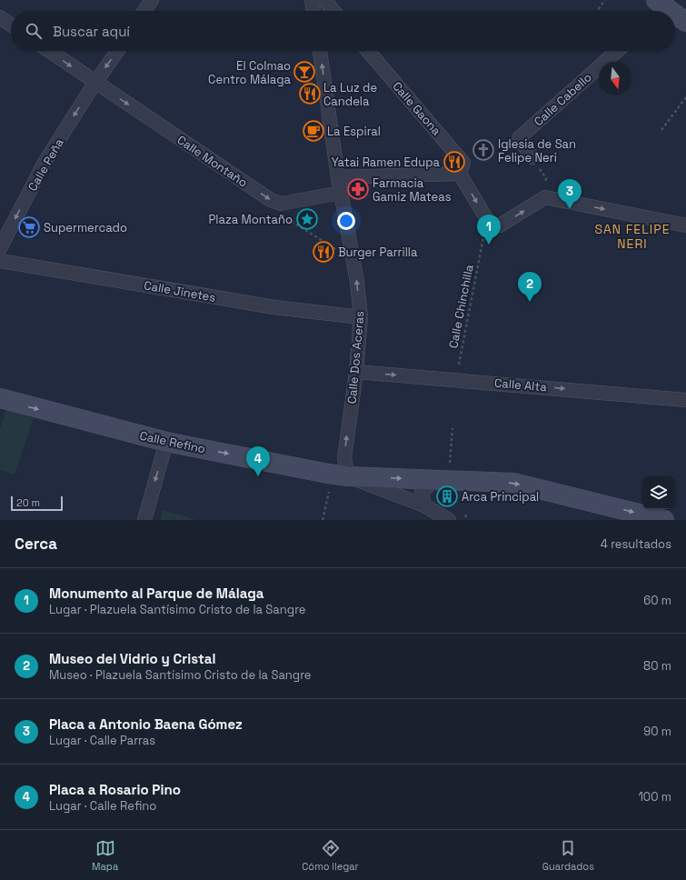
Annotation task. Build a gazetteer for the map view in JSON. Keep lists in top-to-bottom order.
{
  "streets": {
    "street": [
      "Calle Cabello",
      "Calle Gaona",
      "Calle Montaño",
      "Calle Peña",
      "Calle Jinetes",
      "Calle Dos Aceras",
      "Calle Alta",
      "Calle Refino"
    ],
    "path": ["Calle Chinchilla"]
  },
  "crossings": [
    ["Calle Montaño", "Calle Peña"],
    ["Calle Montaño", "Calle Dos Aceras"],
    ["Calle Jinetes", "Calle Dos Aceras"],
    ["Calle Chinchilla", "Calle Alta"],
    ["Calle Dos Aceras", "Calle Alta"],
    ["Calle Dos Aceras", "Calle Refino"]
  ],
  "one_way": [
    "Calle Montaño",
    "Calle Peña",
    "Calle Dos Aceras",
    "Calle Alta",
    "Calle Refino"
  ],
  "districts": ["SAN FELIPE NERI"],
  "places": {
    "bar": ["El Colmao Centro Málaga"],
    "restaurant": ["La Luz de Candela", "Yatai Ramen Edupa", "Burger Parrilla"],
    "cafe": ["La Espiral"],
    "church": ["Iglesia de San Felipe Neri"],
    "pharmacy": ["Farmacia Gamiz Mateas"],
    "place": ["Plaza Montaño"],
    "supermarket": ["Supermercado"],
    "building": ["Arca Principal"]
  },
  "scale_bar": "20 m",
  "north": "bottom",
  "page": {
    "search": "Buscar aquí",
    "pins": [
      "3",
      "1",
      "2",
      "4"
    ],
    "scale": "20 m",
    "heading": ["Cerca", "4 resultados"],
    "list": [
      {
        "mark": "1",
        "name": "Monumento al Parque de Málaga",
        "note": "Lugar · Plazuela Santísimo Cristo de la Sangre",
        "value": "60 m"
      },
      {
        "mark": "2",
        "name": "Museo del Vidrio y Cristal",
        "note": "Museo · Plazuela Santísimo Cristo de la Sangre",
        "value": "80 m"
      },
      {
        "mark": "3",
        "name": "Placa a Antonio Baena Gómez",
        "note": "Lugar · Calle Parras",
        "value": "90 m"
      },
      {
        "mark": "4",
        "name": "Placa a Rosario Pino",
        "note": "Lugar · Calle Refino",
        "value": "100 m"
      }
    ],
    "nav": ["Mapa", "Cómo llegar", "Guardados"]
  }
}
